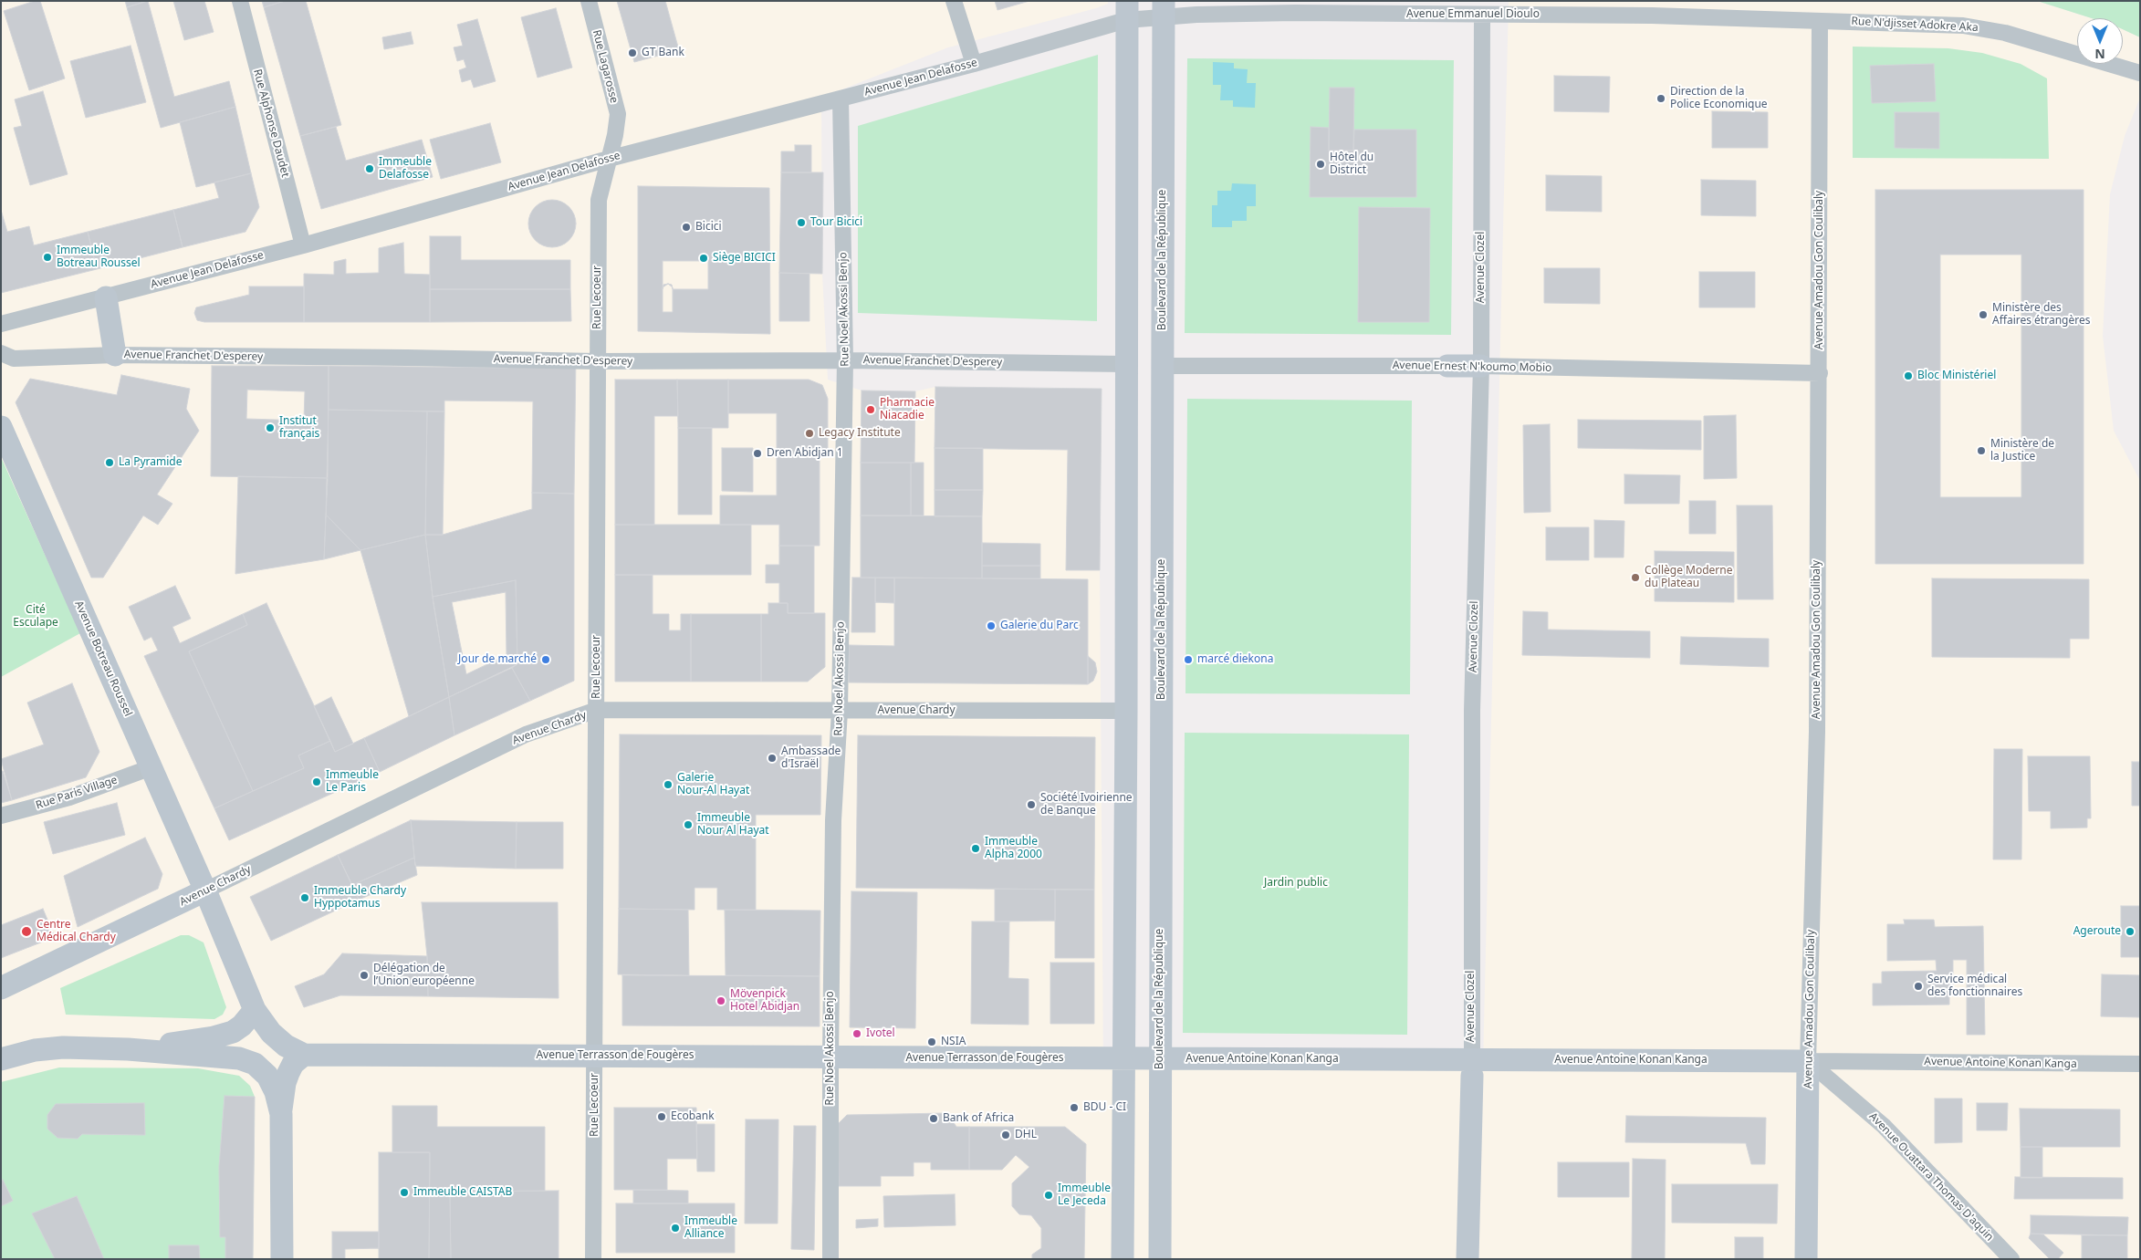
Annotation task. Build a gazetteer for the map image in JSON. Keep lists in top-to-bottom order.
{
  "streets": {
    "street": [
      "Avenue Emmanuel Dioulo",
      "Rue N'djisset Adokre Aka",
      "Rue Lagarosse",
      "Avenue Jean Delafosse",
      "Rue Alphonse Daudet",
      "Boulevard de la République",
      "Avenue Clozel",
      "Avenue Amadou Gon Coulibaly",
      "Rue Lecoeur",
      "Rue Noel Akossi Benjo",
      "Avenue Franchet D'esperey",
      "Avenue Ernest N'koumo Mobio",
      "Avenue Botreau Roussel",
      "Avenue Chardy",
      "Rue Paris Village",
      "Avenue Terrasson de Fougères",
      "Avenue Antoine Konan Kanga",
      "Avenue Ouattara Thomas D'aquin"
    ]
  },
  "crossings": [
    ["Avenue Emmanuel Dioulo", "Rue N'djisset Adokre Aka"],
    ["Avenue Emmanuel Dioulo", "Avenue Jean Delafosse"],
    ["Avenue Emmanuel Dioulo", "Boulevard de la République"],
    ["Avenue Emmanuel Dioulo", "Avenue Clozel"],
    ["Avenue Emmanuel Dioulo", "Avenue Amadou Gon Coulibaly"],
    ["Rue N'djisset Adokre Aka", "Avenue Amadou Gon Coulibaly"],
    ["Rue Lagarosse", "Avenue Jean Delafosse"],
    ["Rue Lagarosse", "Rue Lecoeur"],
    ["Avenue Jean Delafosse", "Rue Alphonse Daudet"],
    ["Avenue Jean Delafosse", "Rue Lecoeur"],
    ["Avenue Jean Delafosse", "Rue Noel Akossi Benjo"],
    ["Boulevard de la République", "Avenue Ernest N'koumo Mobio"],
    ["Boulevard de la République", "Avenue Antoine Konan Kanga"],
    ["Avenue Clozel", "Avenue Ernest N'koumo Mobio"],
    ["Avenue Clozel", "Avenue Antoine Konan Kanga"],
    ["Avenue Amadou Gon Coulibaly", "Avenue Ernest N'koumo Mobio"],
    ["Avenue Amadou Gon Coulibaly", "Avenue Antoine Konan Kanga"],
    ["Avenue Amadou Gon Coulibaly", "Avenue Ouattara Thomas D'aquin"],
    ["Rue Lecoeur", "Avenue Franchet D'esperey"],
    ["Rue Lecoeur", "Avenue Chardy"],
    ["Rue Lecoeur", "Avenue Terrasson de Fougères"],
    ["Rue Noel Akossi Benjo", "Avenue Franchet D'esperey"],
    ["Rue Noel Akossi Benjo", "Avenue Chardy"],
    ["Rue Noel Akossi Benjo", "Avenue Terrasson de Fougères"],
    ["Avenue Franchet D'esperey", "Avenue Ernest N'koumo Mobio"],
    ["Avenue Botreau Roussel", "Avenue Chardy"],
    ["Avenue Botreau Roussel", "Rue Paris Village"],
    ["Avenue Botreau Roussel", "Avenue Terrasson de Fougères"],
    ["Avenue Chardy", "Avenue Terrasson de Fougères"],
    ["Avenue Terrasson de Fougères", "Avenue Antoine Konan Kanga"],
    ["Avenue Antoine Konan Kanga", "Avenue Ouattara Thomas D'aquin"]
  ],
  "parks": ["Cité Esculape", "Jardin public"],
  "places": [
    "GT Bank",
    "Direction de la Police Economique",
    "Hôtel du District",
    "Immeuble Delafosse",
    "Tour Bicici",
    "Bicici",
    "Immeuble Botreau Roussel",
    "Siège BICICI",
    "Ministère des Affaires étrangères",
    "Bloc Ministériel",
    "Pharmacie Niacadie",
    "Institut français",
    "Legacy Institute",
    "Ministère de la Justice",
    "Dren Abidjan 1",
    "La Pyramide",
    "Collège Moderne du Plateau",
    "Galerie du Parc",
    "Jour de marché",
    "marcé diekona",
    "Ambassade d'Israël",
    "Immeuble Le Paris",
    "Galerie Nour-Al Hayat",
    "Société Ivoirienne de Banque",
    "Immeuble Nour Al Hayat",
    "Immeuble Alpha 2000",
    "Immeuble Chardy Hyppotamus",
    "Centre Médical Chardy",
    "Ageroute",
    "Délégation de l’Union européenne",
    "Service médical des fonctionnaires",
    "Mövenpick Hotel Abidjan",
    "Ivotel",
    "NSIA",
    "BDU - CI",
    "Ecobank",
    "Bank of Africa",
    "DHL",
    "Immeuble CAISTAB",
    "Immeuble Le Jeceda",
    "Immeuble Alliance"
  ],
  "north": "bottom"
}
